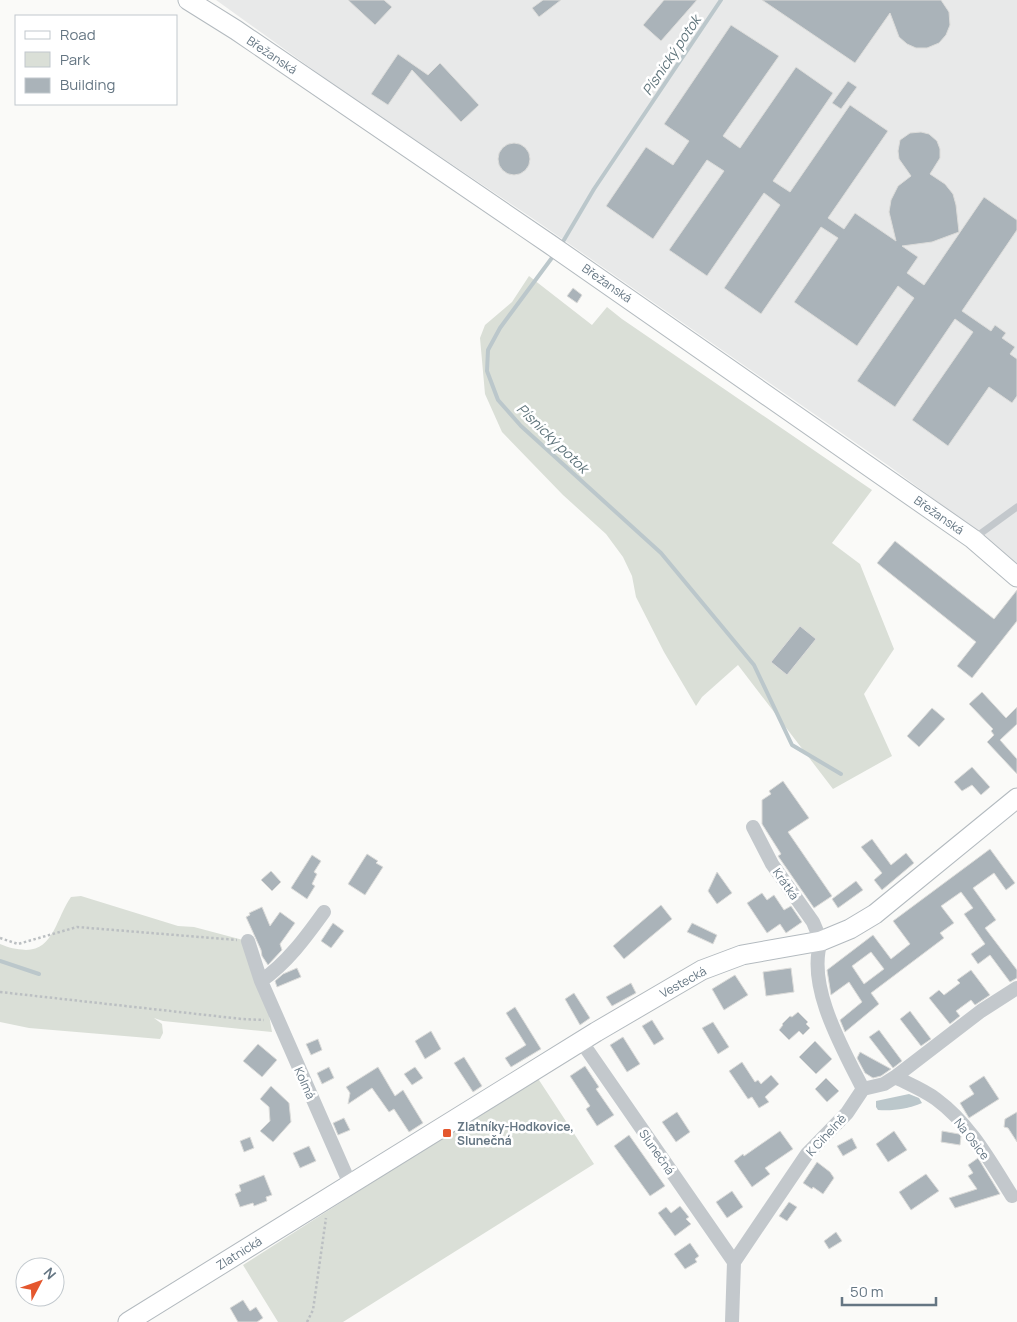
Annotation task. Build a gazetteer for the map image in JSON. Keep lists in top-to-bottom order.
{
  "streets": {
    "street": [
      "Břežanská",
      "Krátká",
      "Vestecká",
      "Kolmá",
      "K Cihelně",
      "Na Osice",
      "Slunečná",
      "Zlatnická"
    ]
  },
  "crossings": [
    ["Krátká", "Vestecká"],
    ["Vestecká", "Kolmá"],
    ["Vestecká", "Slunečná"],
    ["Vestecká", "Zlatnická"],
    ["Kolmá", "Zlatnická"],
    ["K Cihelně", "Slunečná"]
  ],
  "water": ["Písnický potok"],
  "places": {
    "transit": ["Zlatníky-Hodkovice, Slunečná"]
  },
  "legend": ["Road", "Park", "Building"],
  "scale_bar": "50 m",
  "north": "top right"
}
